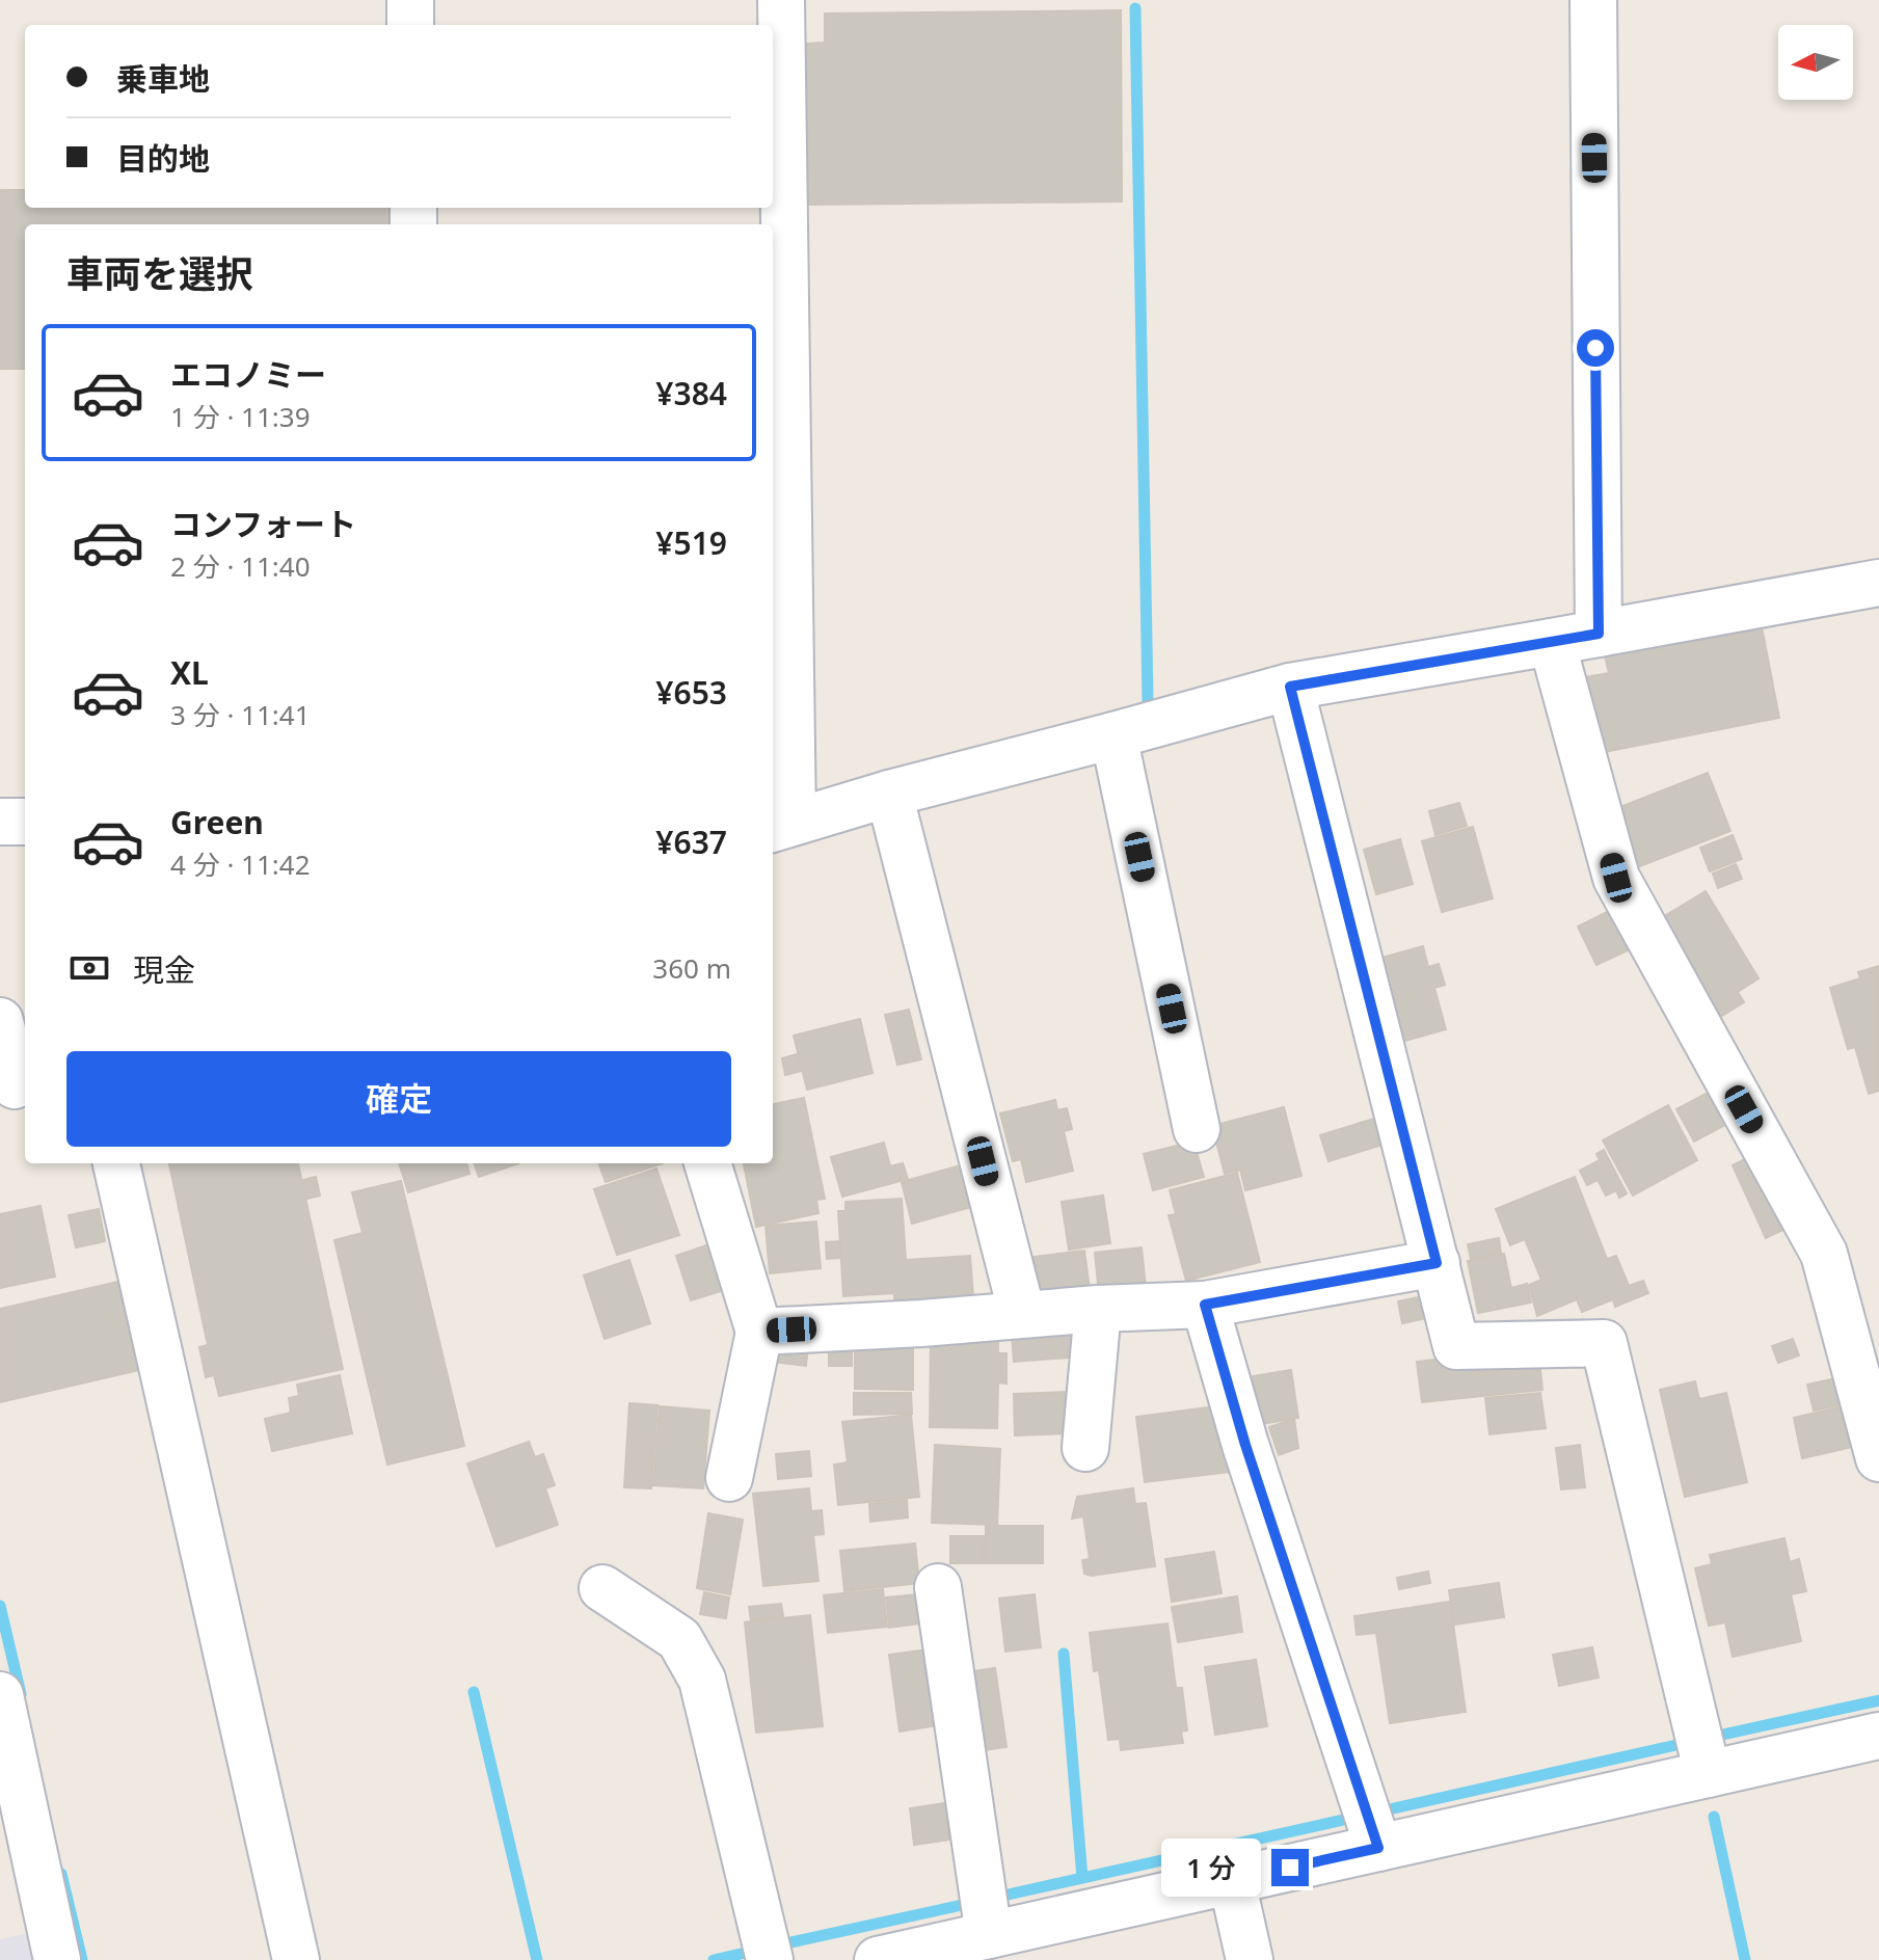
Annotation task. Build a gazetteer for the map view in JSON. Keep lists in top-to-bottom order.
{
  "north": "left",
  "page": {
    "banner": ["乗車地", "目的地"],
    "heading": "車両を選択",
    "list": [
      {
        "name": "エコノミー",
        "note": "1 分 · 11:39",
        "value": "¥384"
      },
      {
        "name": "コンフォート",
        "note": "2 分 · 11:40",
        "value": "¥519"
      },
      {
        "name": "XL",
        "note": "3 分 · 11:41",
        "value": "¥653"
      },
      {
        "name": "Green",
        "note": "4 分 · 11:42",
        "value": "¥637"
      }
    ],
    "pay": ["現金", "360 m"],
    "buttons": "確定",
    "bubble": "1 分"
  }
}
